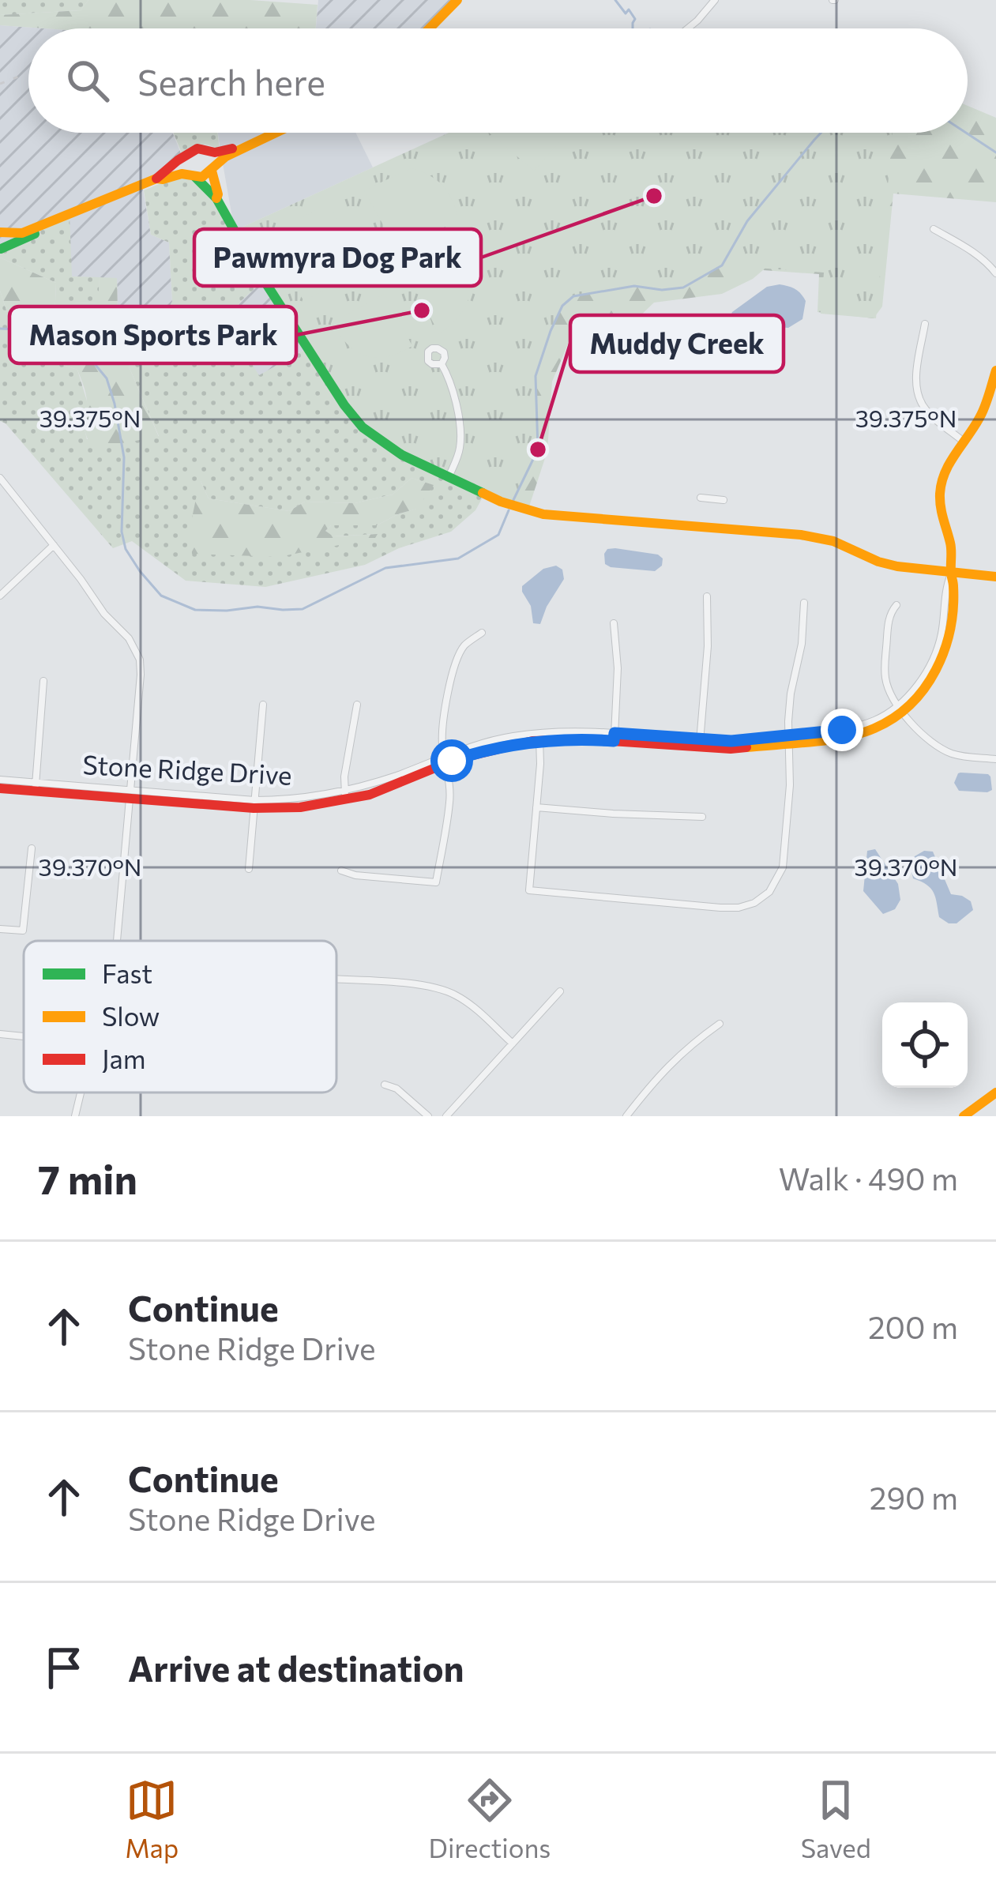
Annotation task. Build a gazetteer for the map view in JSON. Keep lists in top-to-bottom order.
{
  "streets": {
    "street": ["Stone Ridge Drive"]
  },
  "places": ["Pawmyra Dog Park", "Mason Sports Park", "Muddy Creek"],
  "legend": ["Fast", "Slow", "Jam"],
  "page": {
    "search": "Search here",
    "heading": ["7 min", "Walk · 490 m"],
    "list": [
      ["Continue", "Stone Ridge Drive", "200 m"],
      ["Continue", "Stone Ridge Drive", "290 m"],
      "Arrive at destination"
    ],
    "nav": ["Map", "Directions", "Saved"]
  },
  "coordinates": ["39.375°N", "39.370°N"]
}
